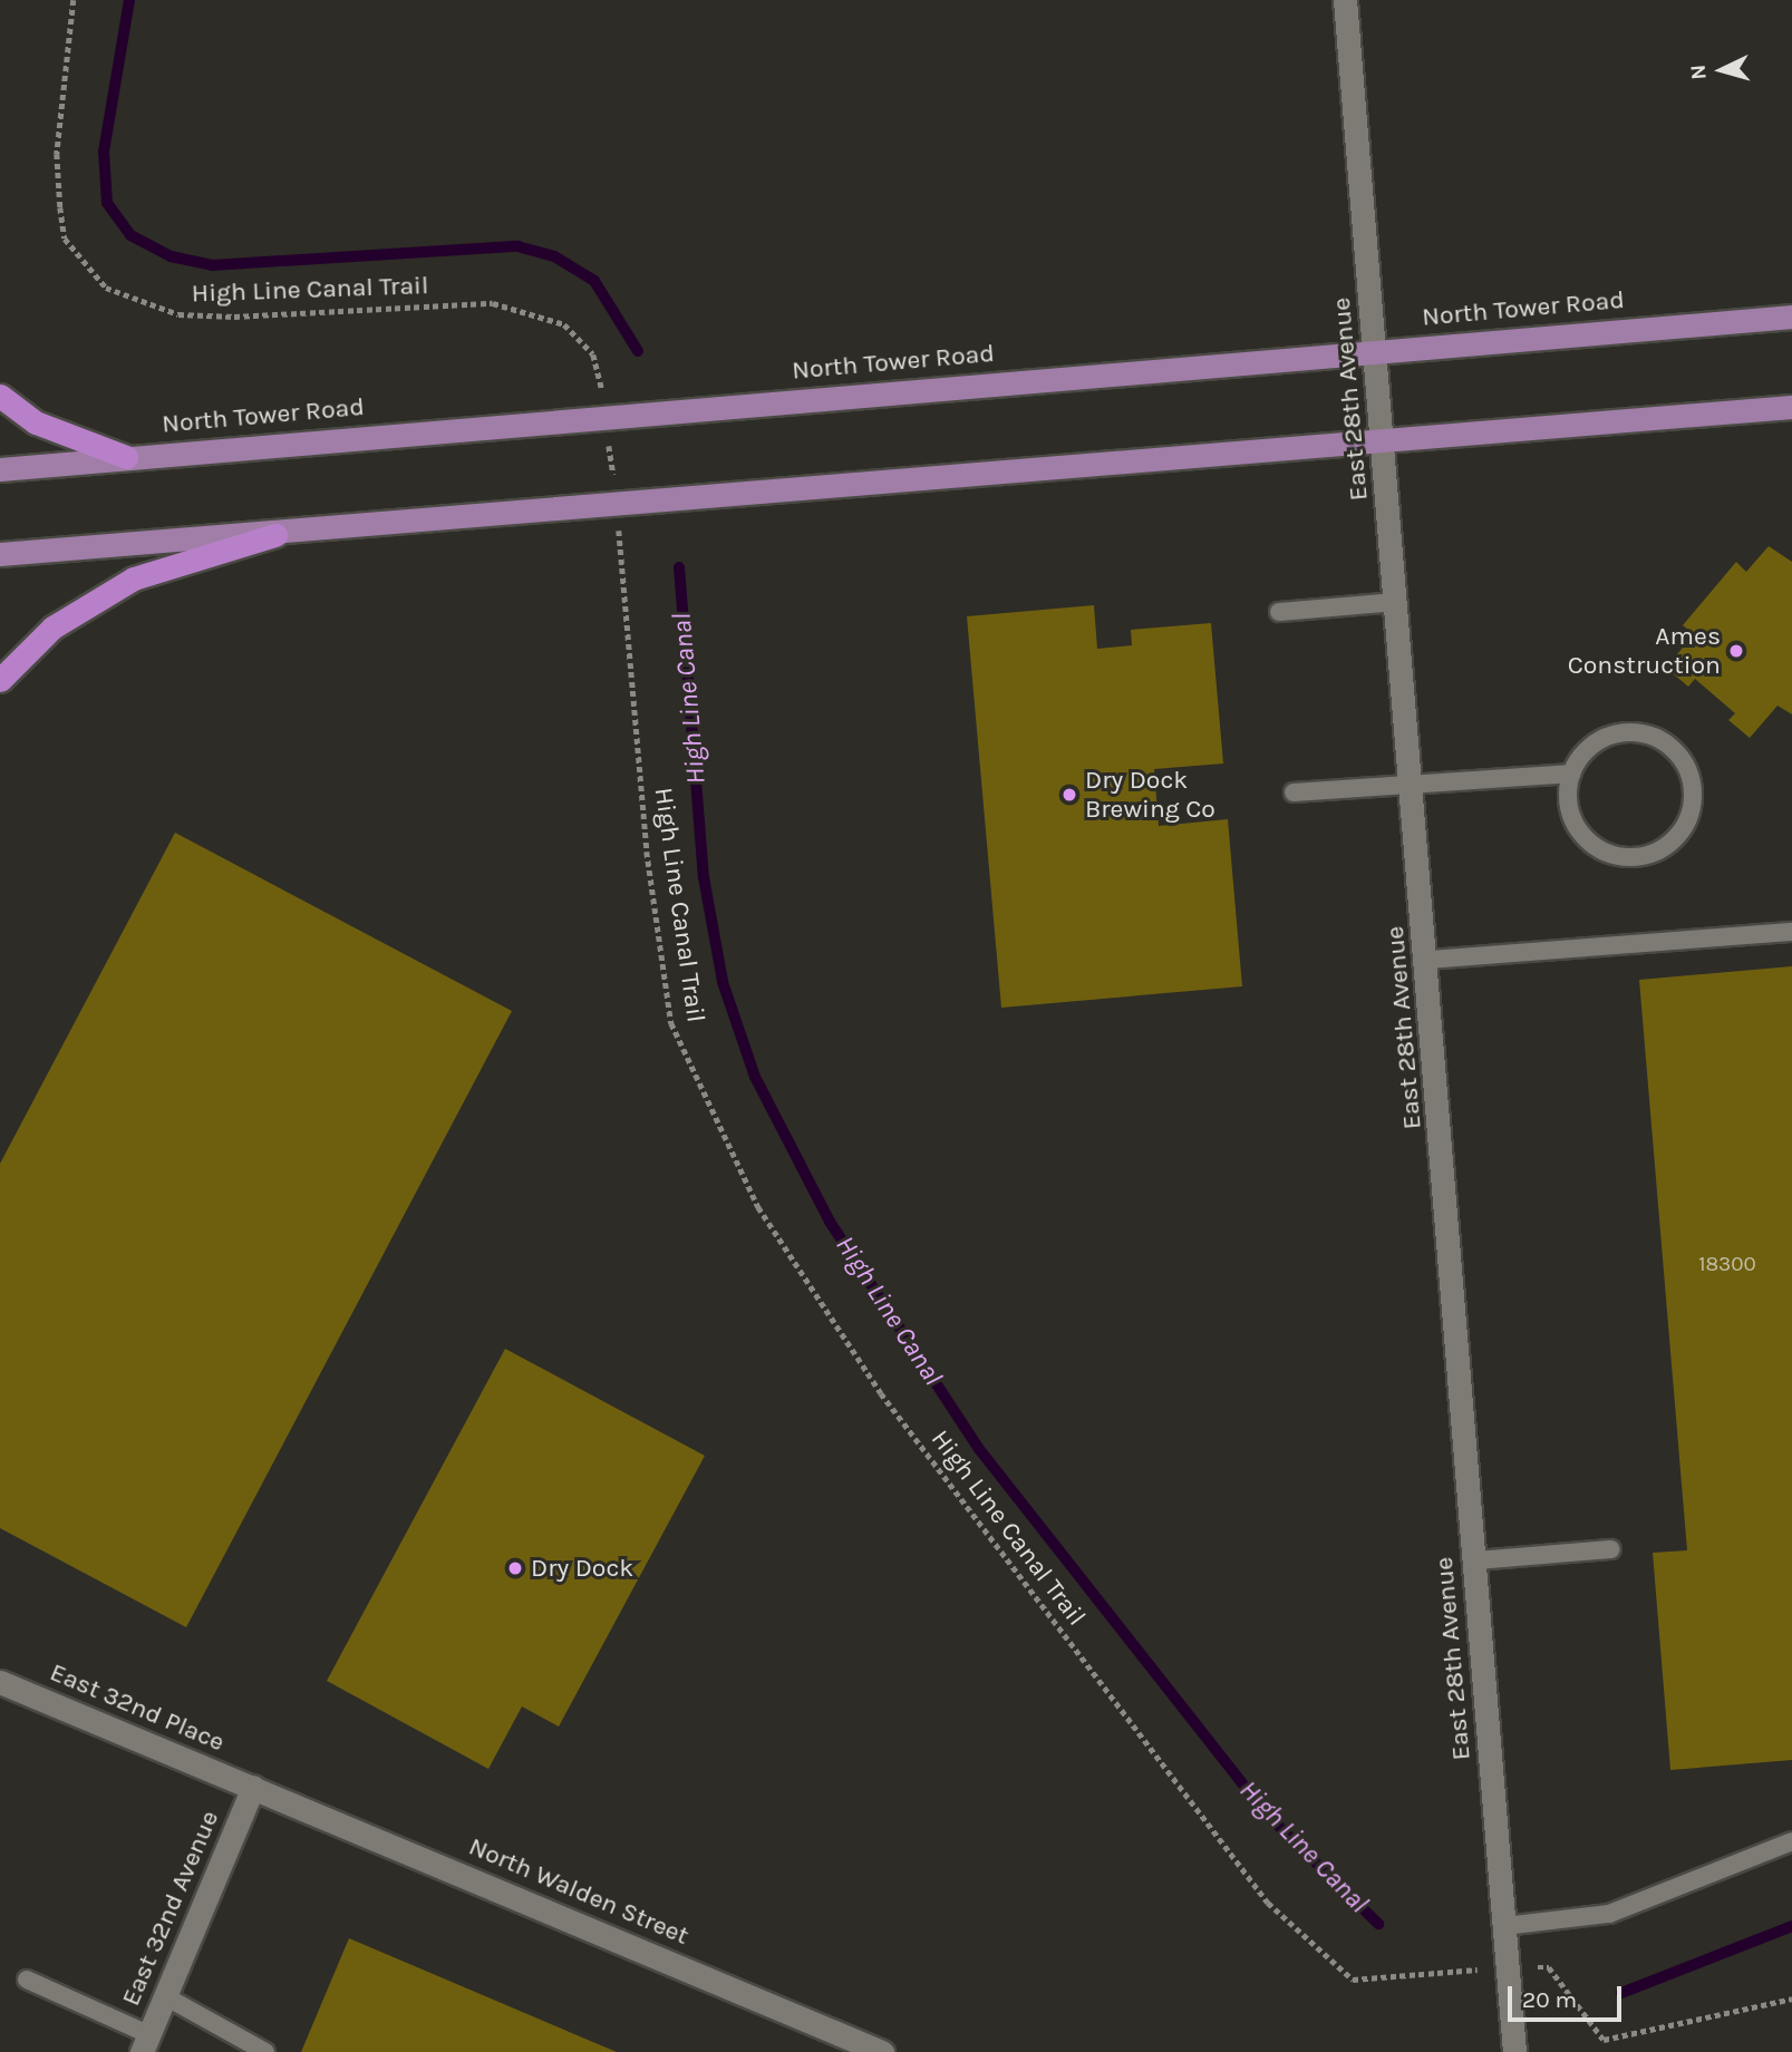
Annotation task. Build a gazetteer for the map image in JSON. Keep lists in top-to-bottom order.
{
  "streets": {
    "main road": ["North Tower Road"],
    "street": [
      "East 28th Avenue",
      "East 32nd Place",
      "North Walden Street",
      "East 32nd Avenue"
    ],
    "path": ["High Line Canal Trail"]
  },
  "crossings": [
    ["High Line Canal Trail", "North Tower Road"],
    ["North Tower Road", "East 28th Avenue"],
    ["East 32nd Place", "North Walden Street"],
    ["East 32nd Place", "East 32nd Avenue"],
    ["North Walden Street", "East 32nd Avenue"]
  ],
  "water": ["High Line Canal"],
  "places": ["Ames Construction", "Dry Dock Brewing Co", "Dry Dock"],
  "house_numbers": ["18300"],
  "scale_bar": "20 m",
  "north": "left"
}
